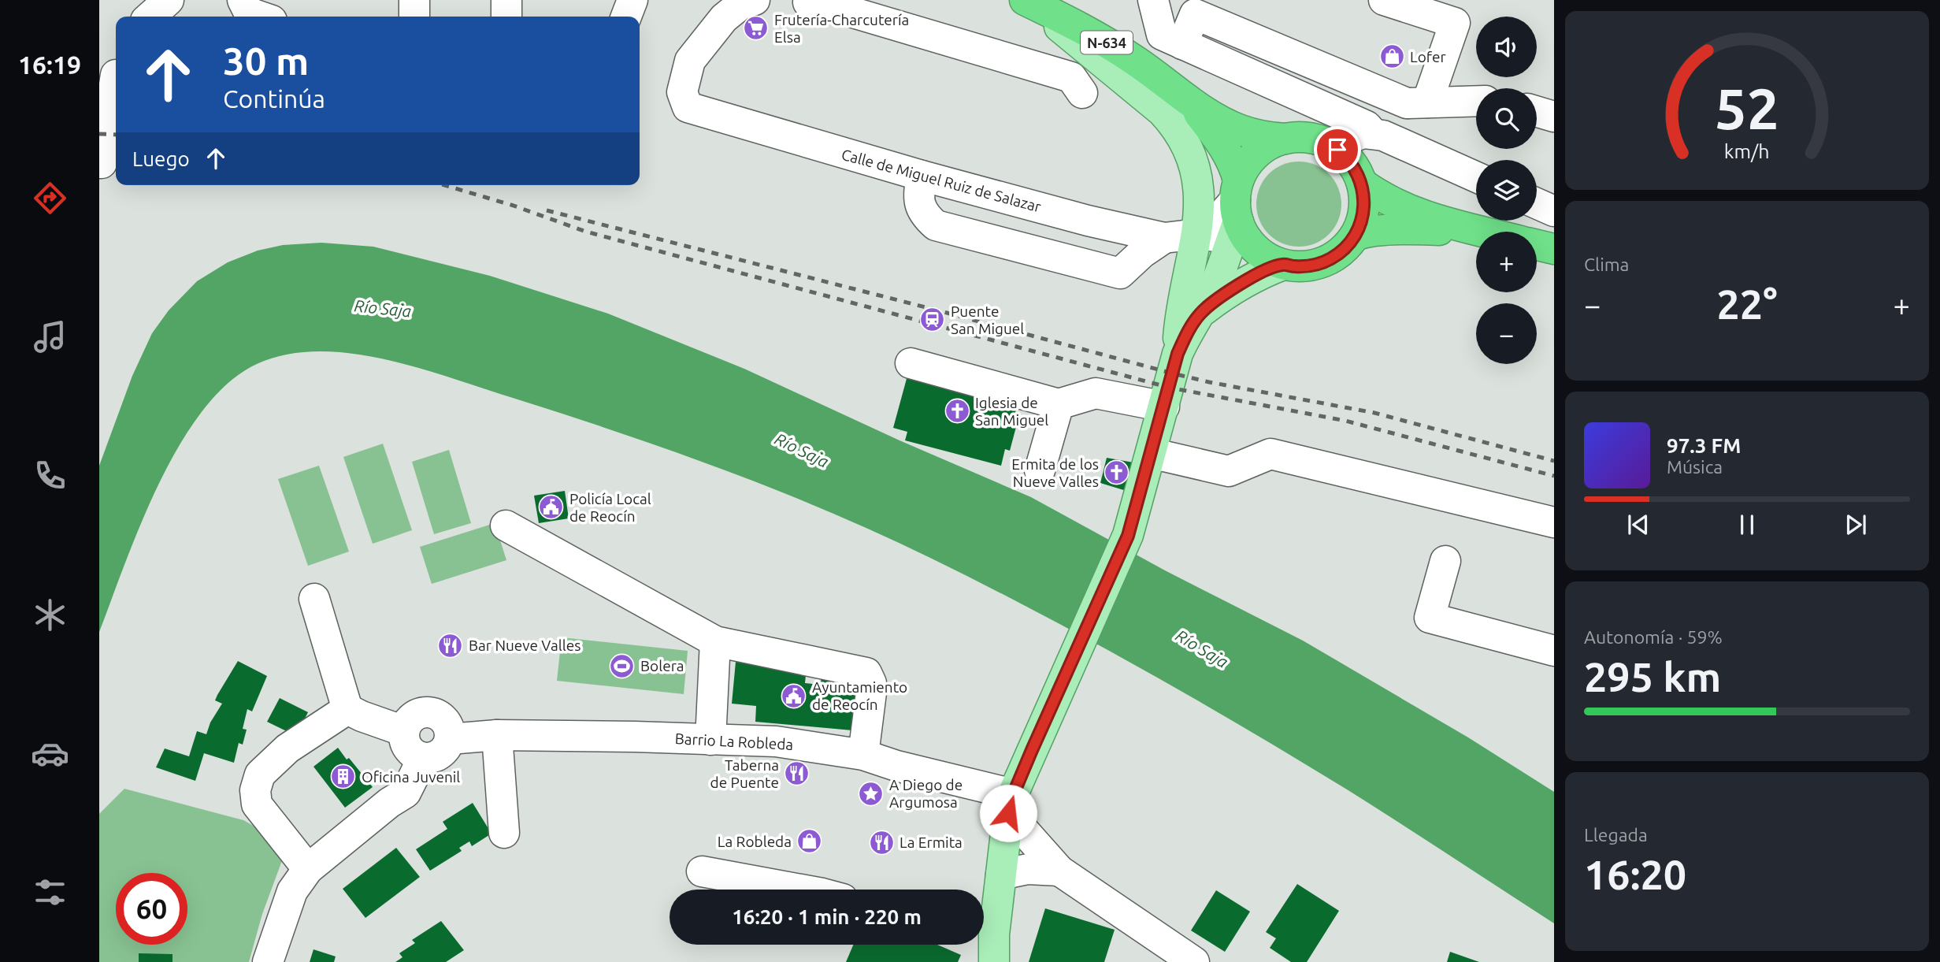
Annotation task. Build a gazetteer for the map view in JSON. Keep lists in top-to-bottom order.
{
  "streets": {
    "highway": ["N-634"],
    "street": ["Calle de Miguel Ruiz de Salazar", "Barrio La Robleda"]
  },
  "crossings": [
    ["N-634", "Calle de Miguel Ruiz de Salazar"]
  ],
  "water": ["Río Saja"],
  "places": {
    "supermarket": ["Frutería-Charcutería Elsa"],
    "shop": ["Lofer", "La Robleda"],
    "station": ["Puente San Miguel"],
    "church": ["Iglesia de San Miguel", "Ermita de los Nueve Valles"],
    "public building": ["Policía Local de Reocín", "Ayuntamiento de Reocín"],
    "restaurant": ["Bar Nueve Valles", "Taberna de Puente", "La Ermita"],
    "sports": ["Bolera"],
    "building": ["Oficina Juvenil"],
    "place": ["A Diego de Argumosa"]
  },
  "page": {
    "tabs": "16:19",
    "map_buttons": ["+", "−"],
    "turn": ["30 m", "Continúa"],
    "then": "Luego",
    "tile": [
      "Clima",
      ["Autonomía · 59%", "295 km"],
      ["Llegada", "16:20"]
    ],
    "heat": ["−", "22°", "+"],
    "song": ["97.3 FM", "Música"],
    "limit": "60",
    "trip": "16:20 · 1 min · 220 m",
    "gauge": ["52", "km/h"]
  }
}
